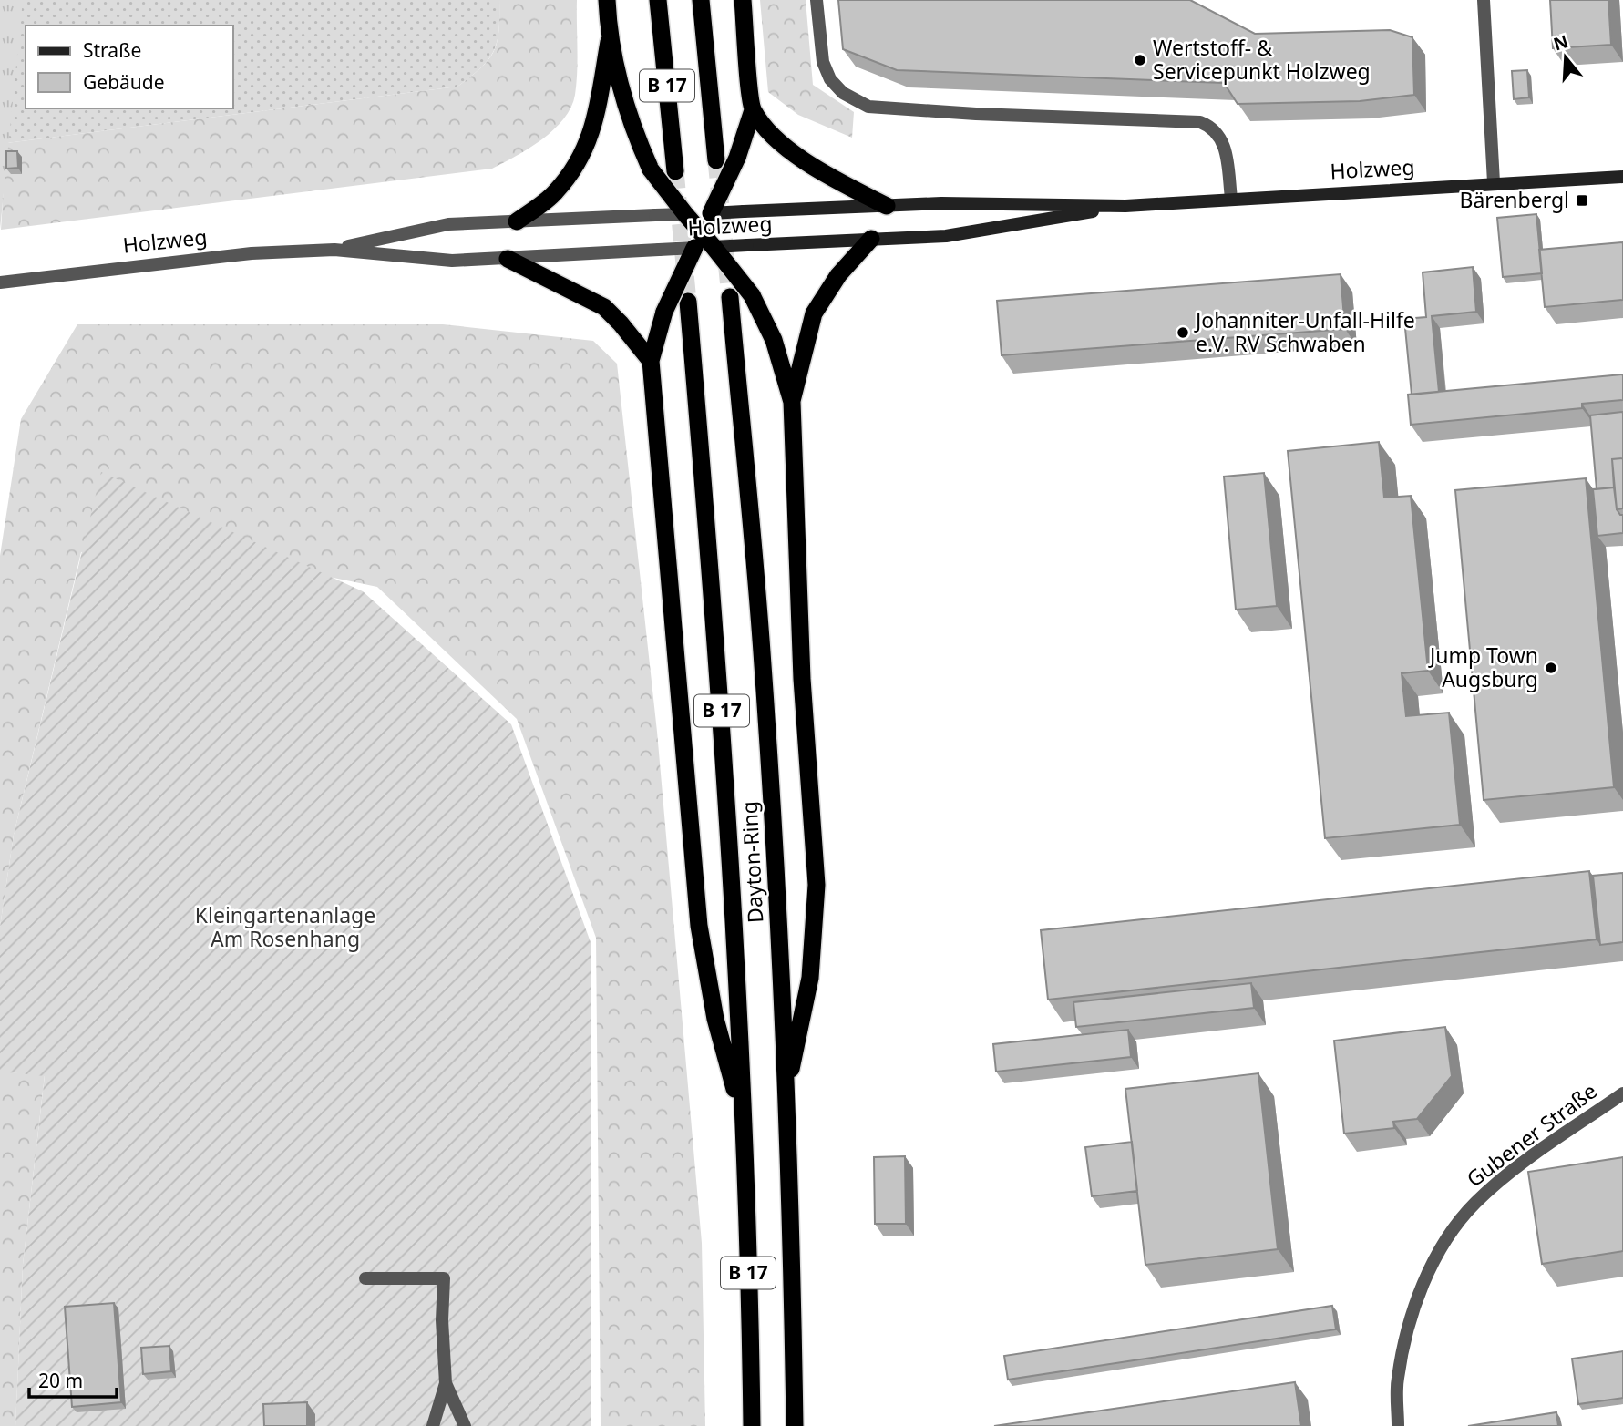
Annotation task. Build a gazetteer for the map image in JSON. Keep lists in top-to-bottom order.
{
  "streets": {
    "highway": ["B 17", "Dayton-Ring"],
    "main road": ["Holzweg"],
    "street": ["Gubener Straße"]
  },
  "parks": ["Kleingartenanlage Am Rosenhang"],
  "places": {
    "other": ["Wertstoff- & Servicepunkt Holzweg", "Johanniter-Unfall-Hilfe e.V. RV Schwaben", "Jump Town Augsburg"],
    "transit": ["Bärenbergl"]
  },
  "legend": ["Straße", "Gebäude"],
  "scale_bar": "20 m",
  "north": "top"
}
